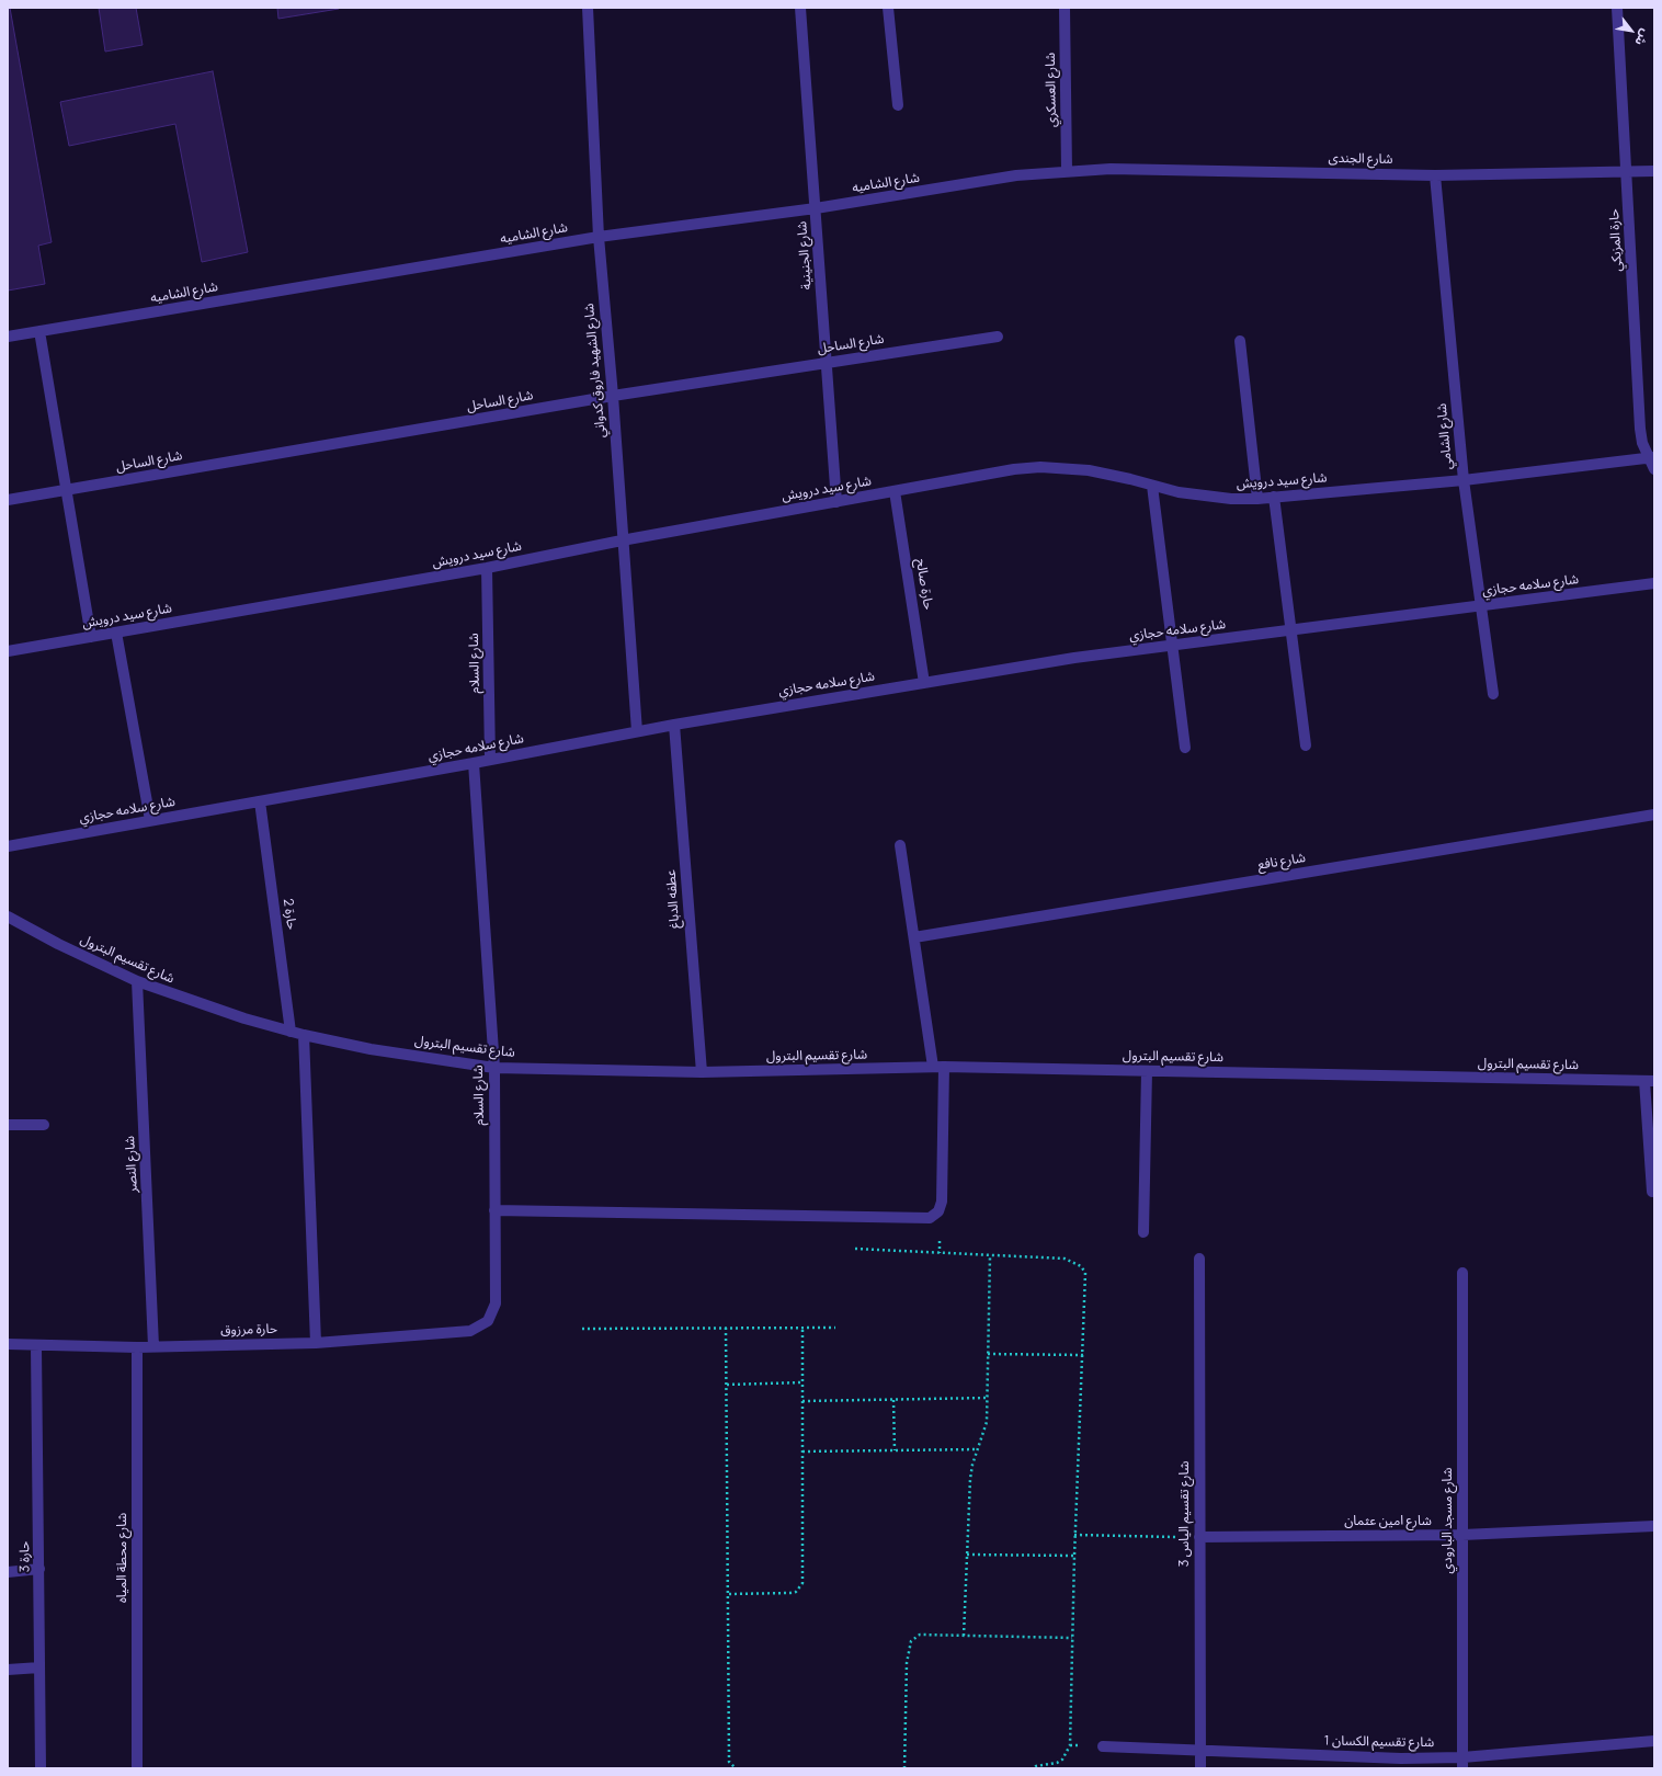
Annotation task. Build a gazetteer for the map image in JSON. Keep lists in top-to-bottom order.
{
  "streets": {
    "street": [
      "شارع العسكري",
      "شارع الجندى",
      "شارع الشاميه",
      "حارة المزبكي",
      "شارع الجنينية",
      "شارع الساحل",
      "شارع الشهيد فاروق كدواني",
      "شارع الشامي",
      "شارع سيد درويش",
      "حارة صالح",
      "شارع سلامه حجازي",
      "شارع السلام",
      "شارع نافع",
      "عطفه الدباغ",
      "حارة 2",
      "شارع تقسيم البترول",
      "شارع النصر",
      "حارة مرزوق",
      "شارع تقسيم الياس 3",
      "شارع مسجد البارودي",
      "شارع امين عثمان",
      "حارة 3",
      "شارع محطة المياه",
      "شارع تقسيم الكسان 1"
    ]
  },
  "crossings": [
    ["شارع العسكري", "شارع الجندى"],
    ["شارع العسكري", "شارع الشاميه"],
    ["شارع الجندى", "شارع الشاميه"],
    ["شارع الجندى", "حارة المزبكي"],
    ["شارع الجندى", "شارع الشامي"],
    ["شارع الشاميه", "شارع الجنينية"],
    ["شارع الشاميه", "شارع الشهيد فاروق كدواني"],
    ["حارة المزبكي", "شارع سيد درويش"],
    ["شارع الجنينية", "شارع الساحل"],
    ["شارع الجنينية", "شارع سيد درويش"],
    ["شارع الساحل", "شارع الشهيد فاروق كدواني"],
    ["شارع الشهيد فاروق كدواني", "شارع سيد درويش"],
    ["شارع الشهيد فاروق كدواني", "شارع سلامه حجازي"],
    ["شارع الشامي", "شارع سيد درويش"],
    ["شارع الشامي", "شارع سلامه حجازي"],
    ["شارع سيد درويش", "حارة صالح"],
    ["شارع سيد درويش", "شارع السلام"],
    ["حارة صالح", "شارع سلامه حجازي"],
    ["شارع سلامه حجازي", "شارع السلام"],
    ["شارع سلامه حجازي", "عطفه الدباغ"],
    ["شارع سلامه حجازي", "حارة 2"],
    ["شارع السلام", "شارع تقسيم البترول"],
    ["شارع السلام", "حارة مرزوق"],
    ["عطفه الدباغ", "شارع تقسيم البترول"],
    ["حارة 2", "شارع تقسيم البترول"],
    ["شارع تقسيم البترول", "شارع النصر"],
    ["شارع النصر", "حارة مرزوق"],
    ["حارة مرزوق", "حارة 3"],
    ["حارة مرزوق", "شارع محطة المياه"],
    ["شارع تقسيم الياس 3", "شارع امين عثمان"],
    ["شارع تقسيم الياس 3", "شارع تقسيم الكسان 1"],
    ["شارع مسجد البارودي", "شارع امين عثمان"],
    ["شارع مسجد البارودي", "شارع تقسيم الكسان 1"]
  ],
  "north": "bottom right"
}
